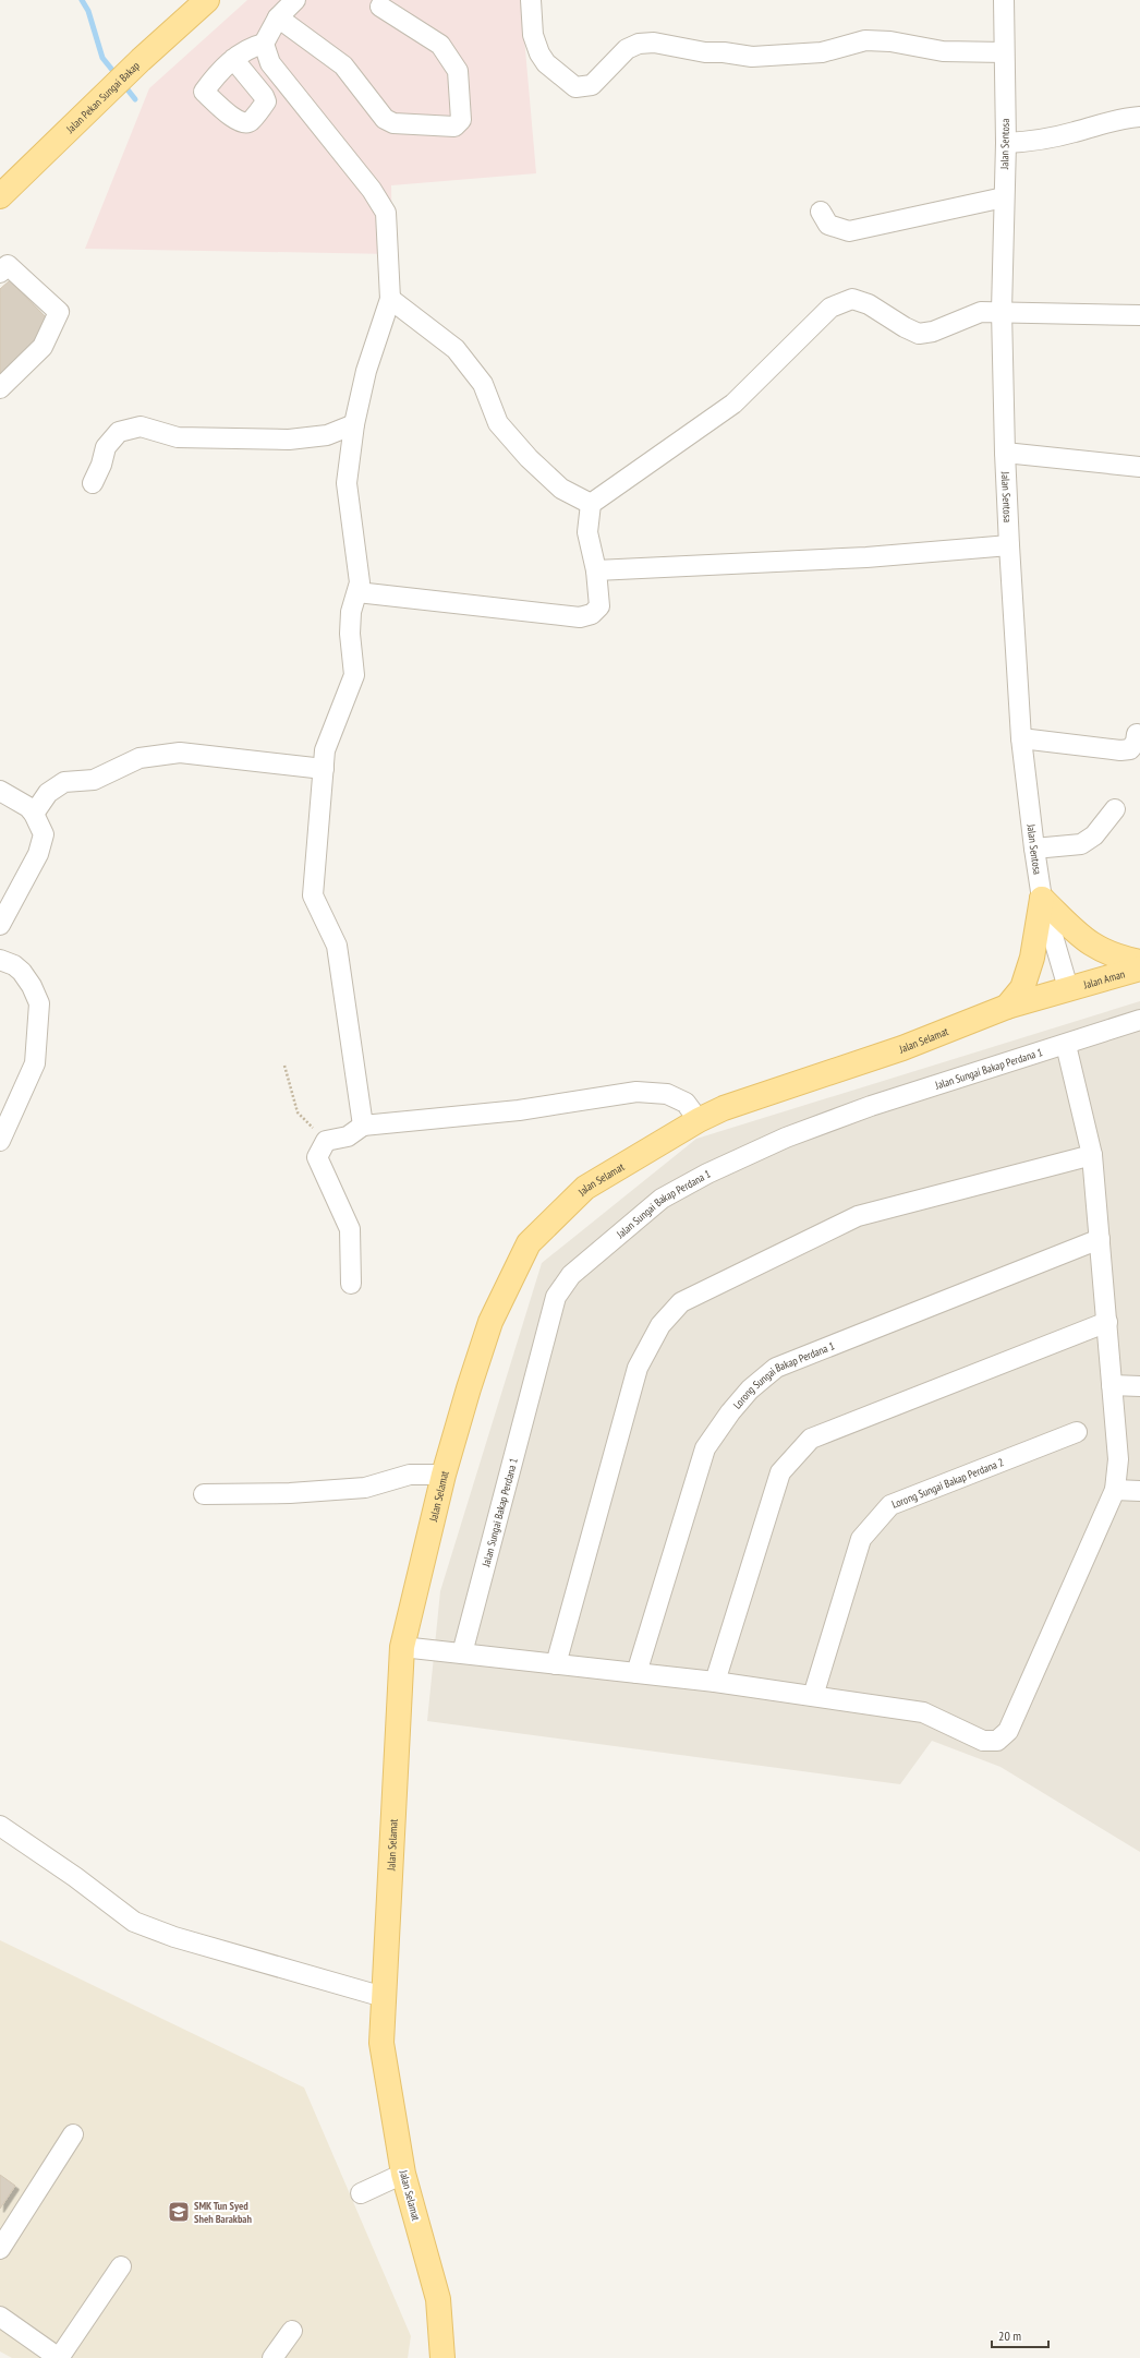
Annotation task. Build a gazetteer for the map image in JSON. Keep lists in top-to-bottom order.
{
  "streets": {
    "main road": ["Jalan Pekan Sungai Bakap", "Jalan Aman", "Jalan Selamat"],
    "street": [
      "Jalan Sentosa",
      "Jalan Sungai Bakap Perdana 1",
      "Lorong Sungai Bakap Perdana 1",
      "Lorong Sungai Bakap Perdana 2"
    ]
  },
  "crossings": [
    ["Jalan Sentosa", "Jalan Aman"],
    ["Jalan Sentosa", "Jalan Selamat"],
    ["Jalan Aman", "Jalan Selamat"]
  ],
  "places": {
    "school or university": ["SMK Tun Syed Sheh Barakbah"]
  },
  "scale_bar": "20 m"
}
